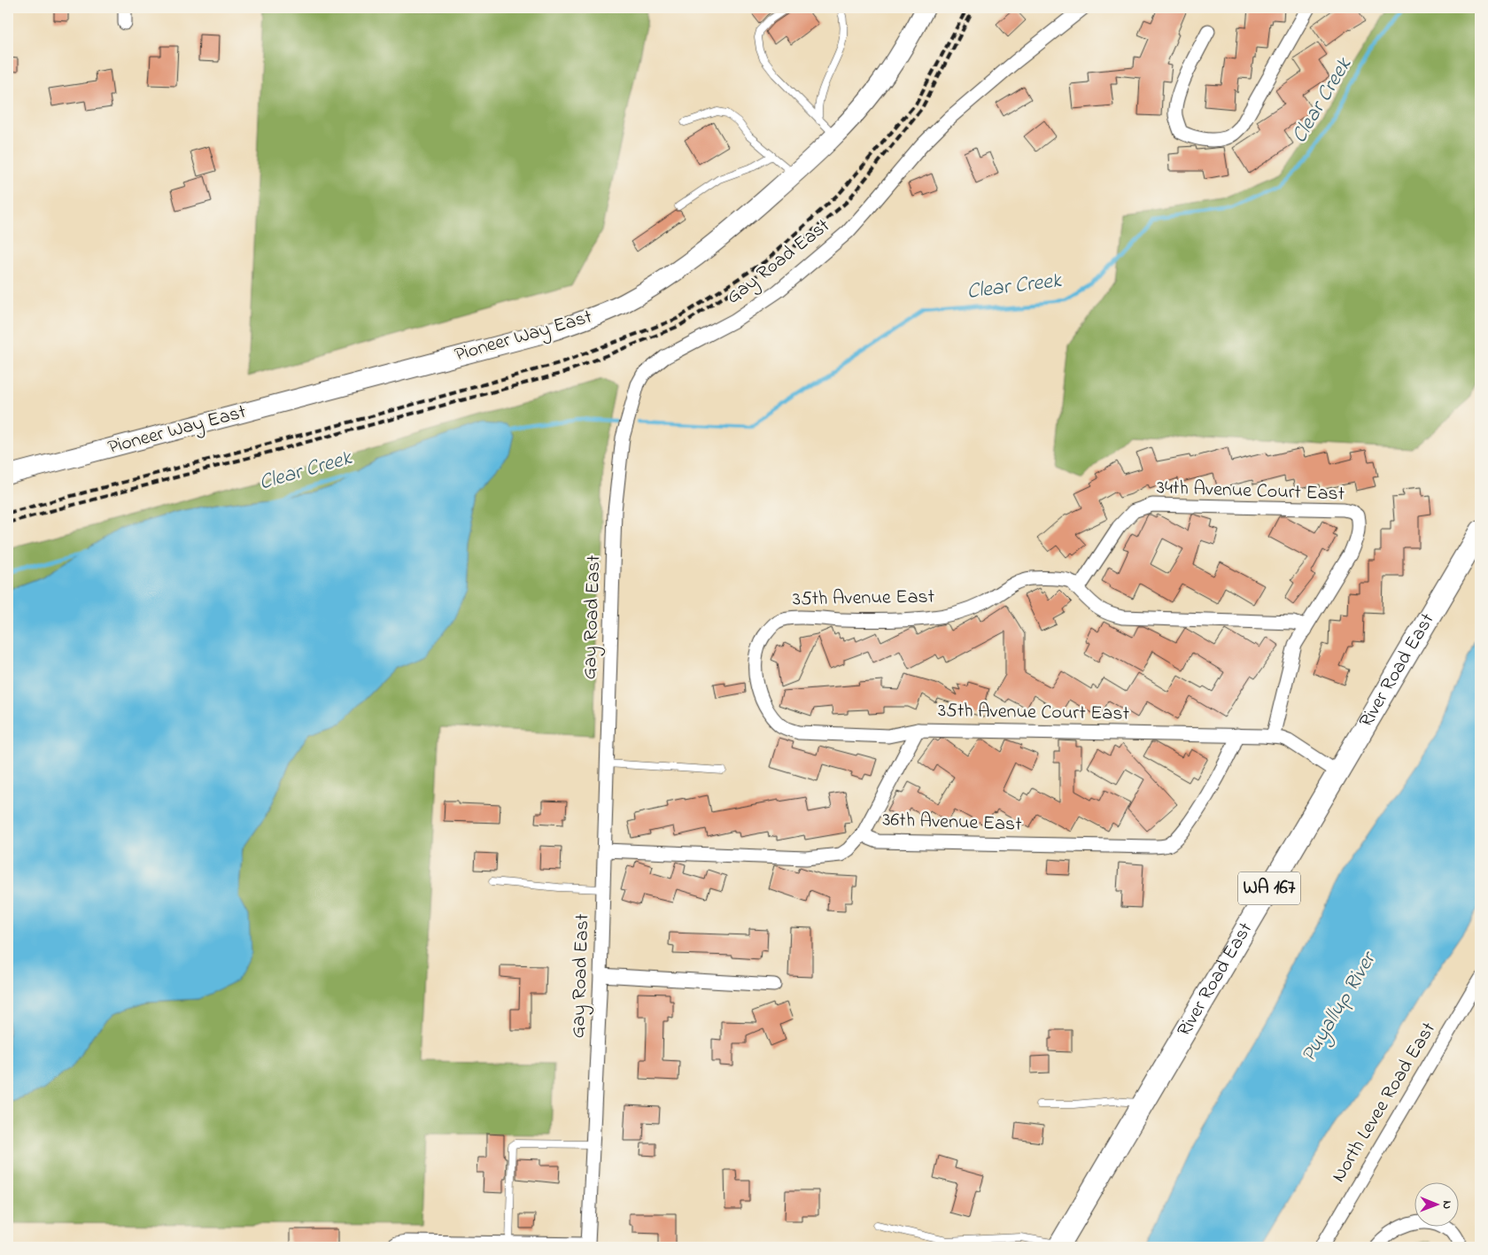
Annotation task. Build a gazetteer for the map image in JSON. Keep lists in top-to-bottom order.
{
  "streets": {
    "main road": ["Pioneer Way East", "River Road East", "WA 167"],
    "street": [
      "Gay Road East",
      "34th Avenue Court East",
      "35th Avenue East",
      "35th Avenue Court East",
      "36th Avenue East",
      "North Levee Road East"
    ]
  },
  "crossings": [
    ["Gay Road East", "36th Avenue East"],
    ["34th Avenue Court East", "35th Avenue East"],
    ["35th Avenue East", "35th Avenue Court East"],
    ["River Road East", "35th Avenue Court East"],
    ["35th Avenue Court East", "36th Avenue East"]
  ],
  "water": ["Clear Creek", "Puyallup River"],
  "north": "right"
}
